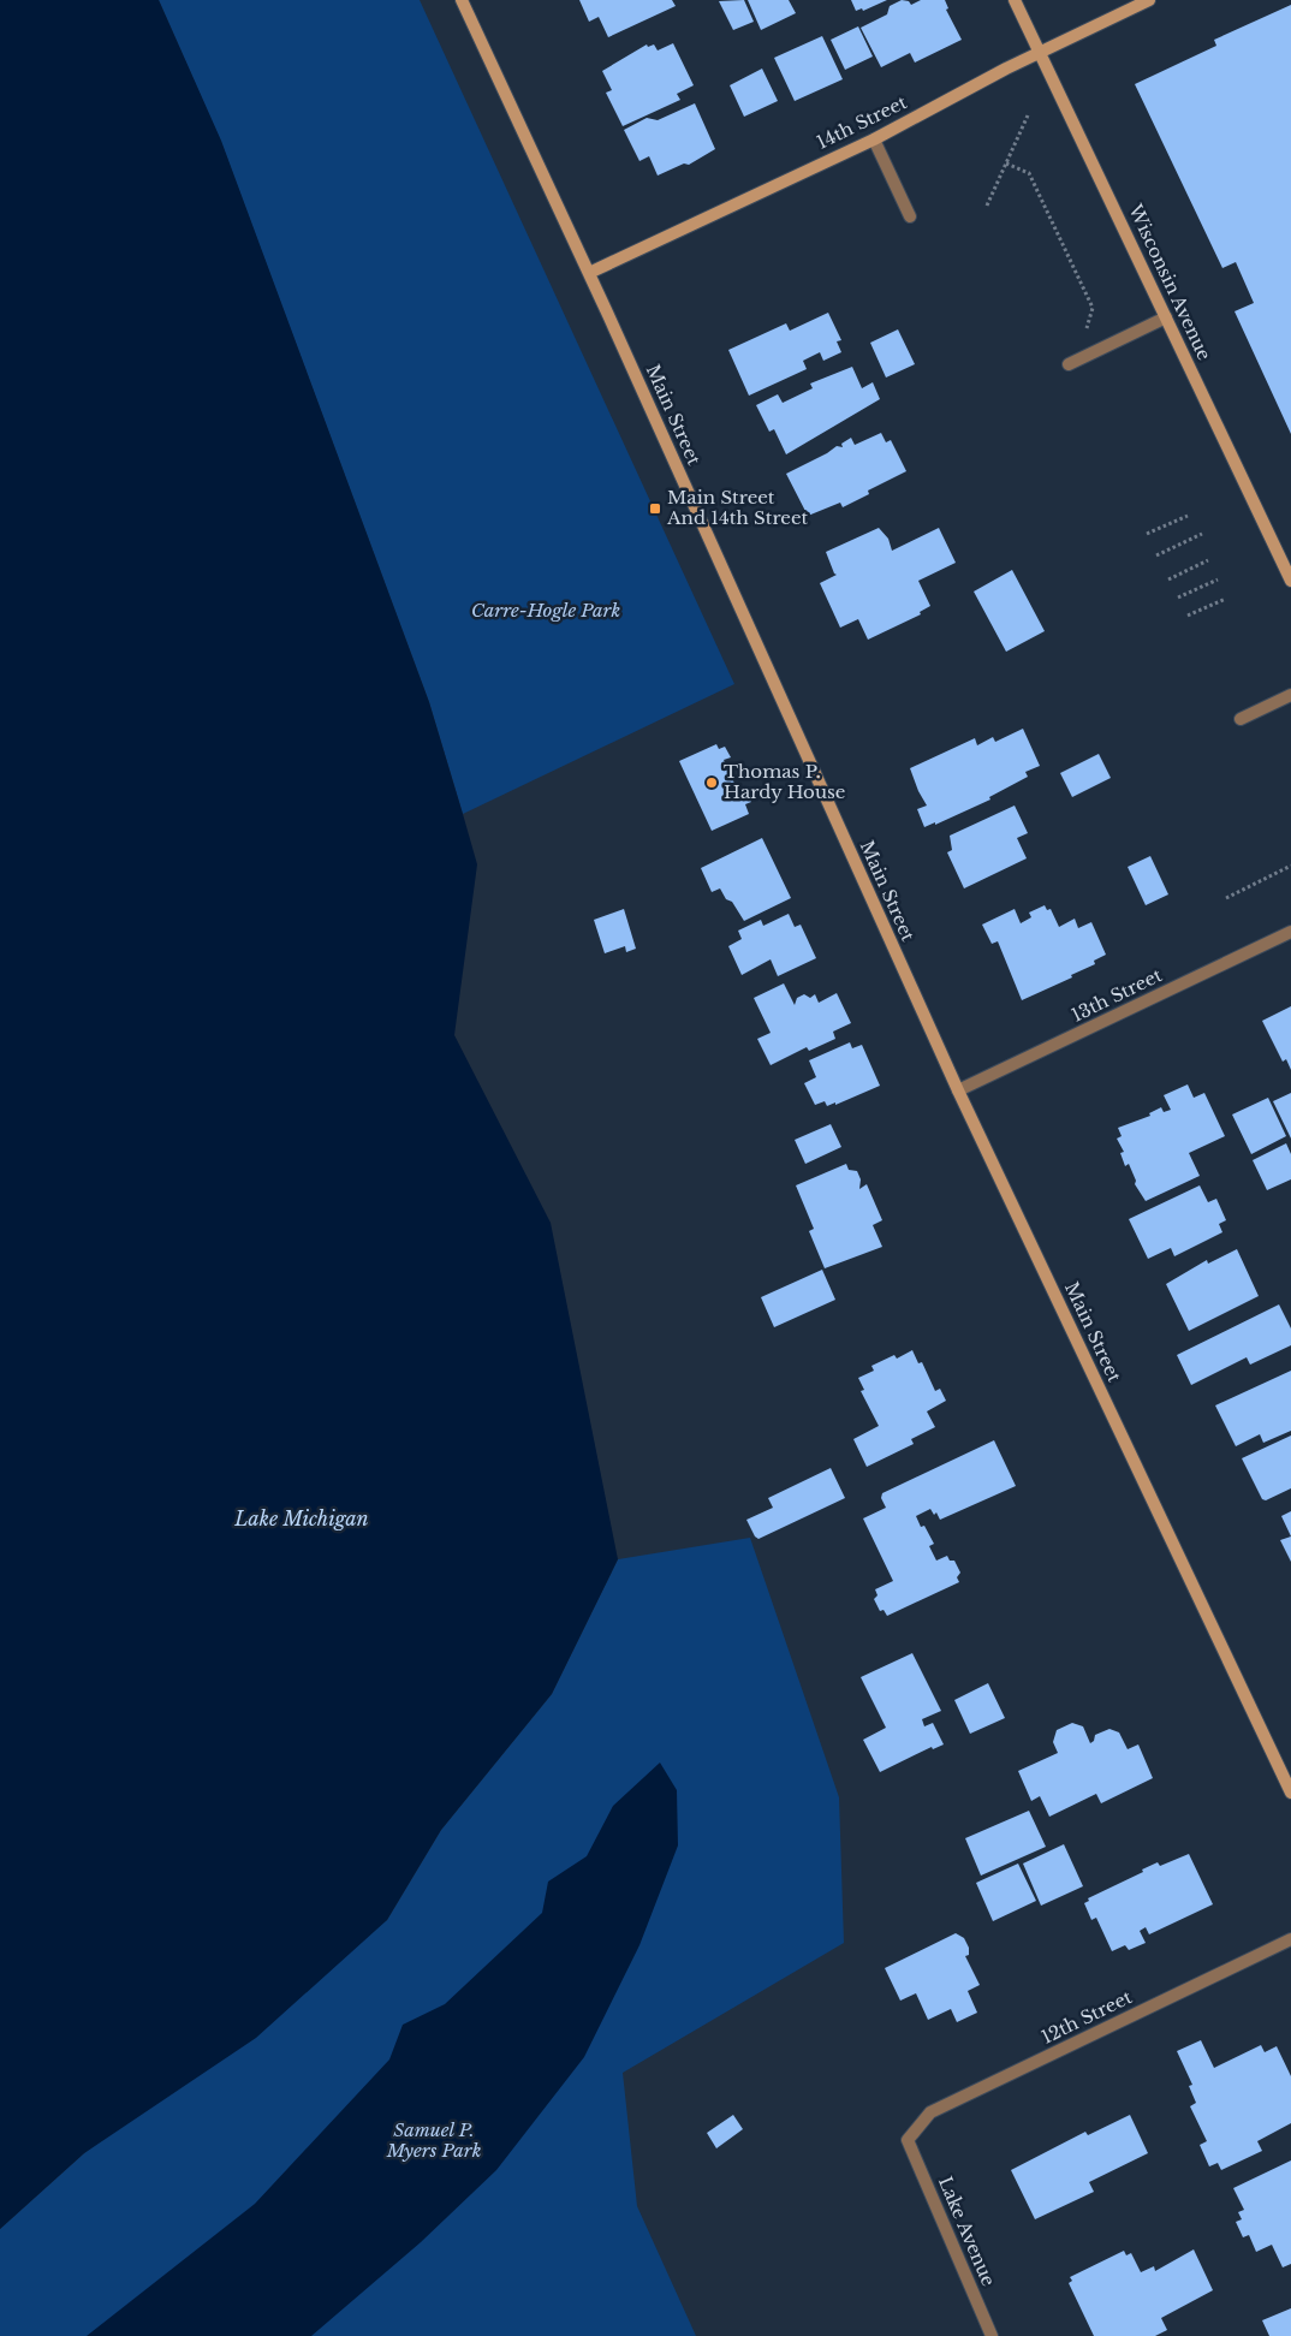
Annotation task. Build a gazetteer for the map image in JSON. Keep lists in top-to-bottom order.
{
  "streets": {
    "main road": ["14th Street", "Wisconsin Avenue", "Main Street"],
    "street": ["13th Street", "12th Street", "Lake Avenue"]
  },
  "crossings": [
    ["14th Street", "Wisconsin Avenue"],
    ["14th Street", "Main Street"],
    ["Main Street", "13th Street"],
    ["12th Street", "Lake Avenue"]
  ],
  "water": ["Lake Michigan"],
  "parks": ["Carre-Hogle Park", "Samuel P. Myers Park"],
  "places": {
    "transit": ["Main Street And 14th Street"],
    "other": ["Thomas P. Hardy House"]
  }
}
